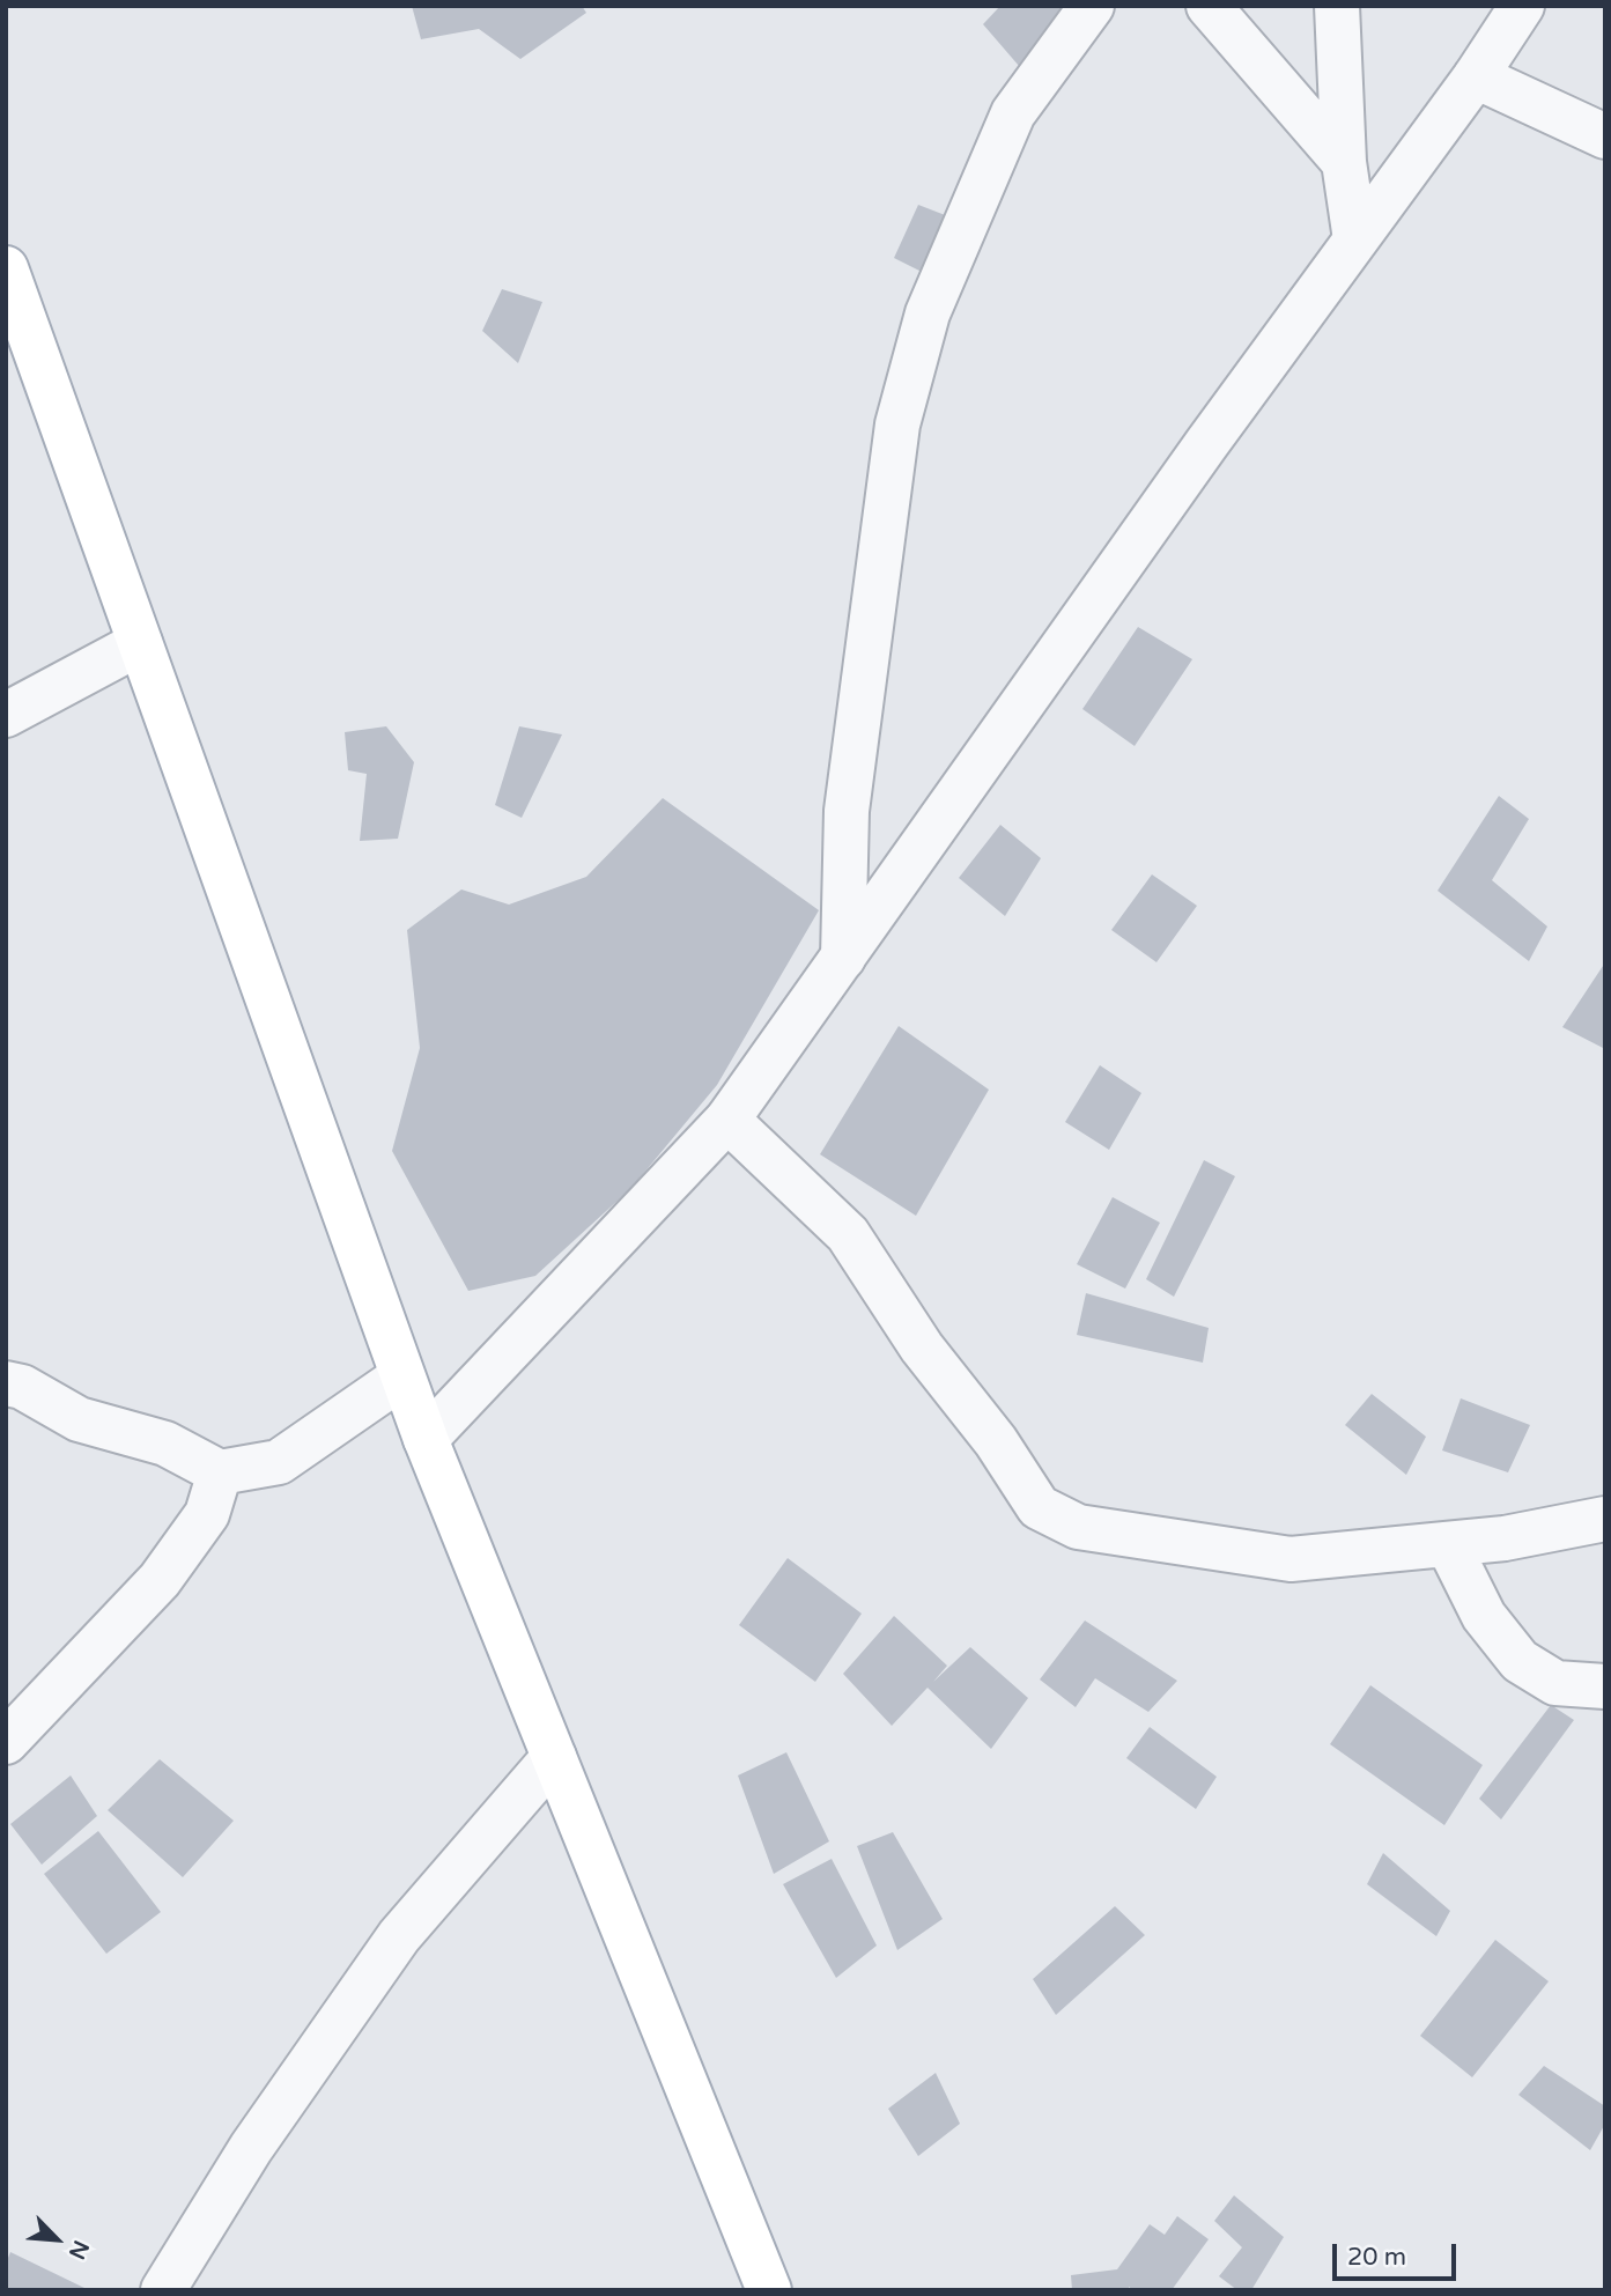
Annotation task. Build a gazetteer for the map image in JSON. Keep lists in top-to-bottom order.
{
  "scale_bar": "20 m",
  "north": "bottom right"
}
